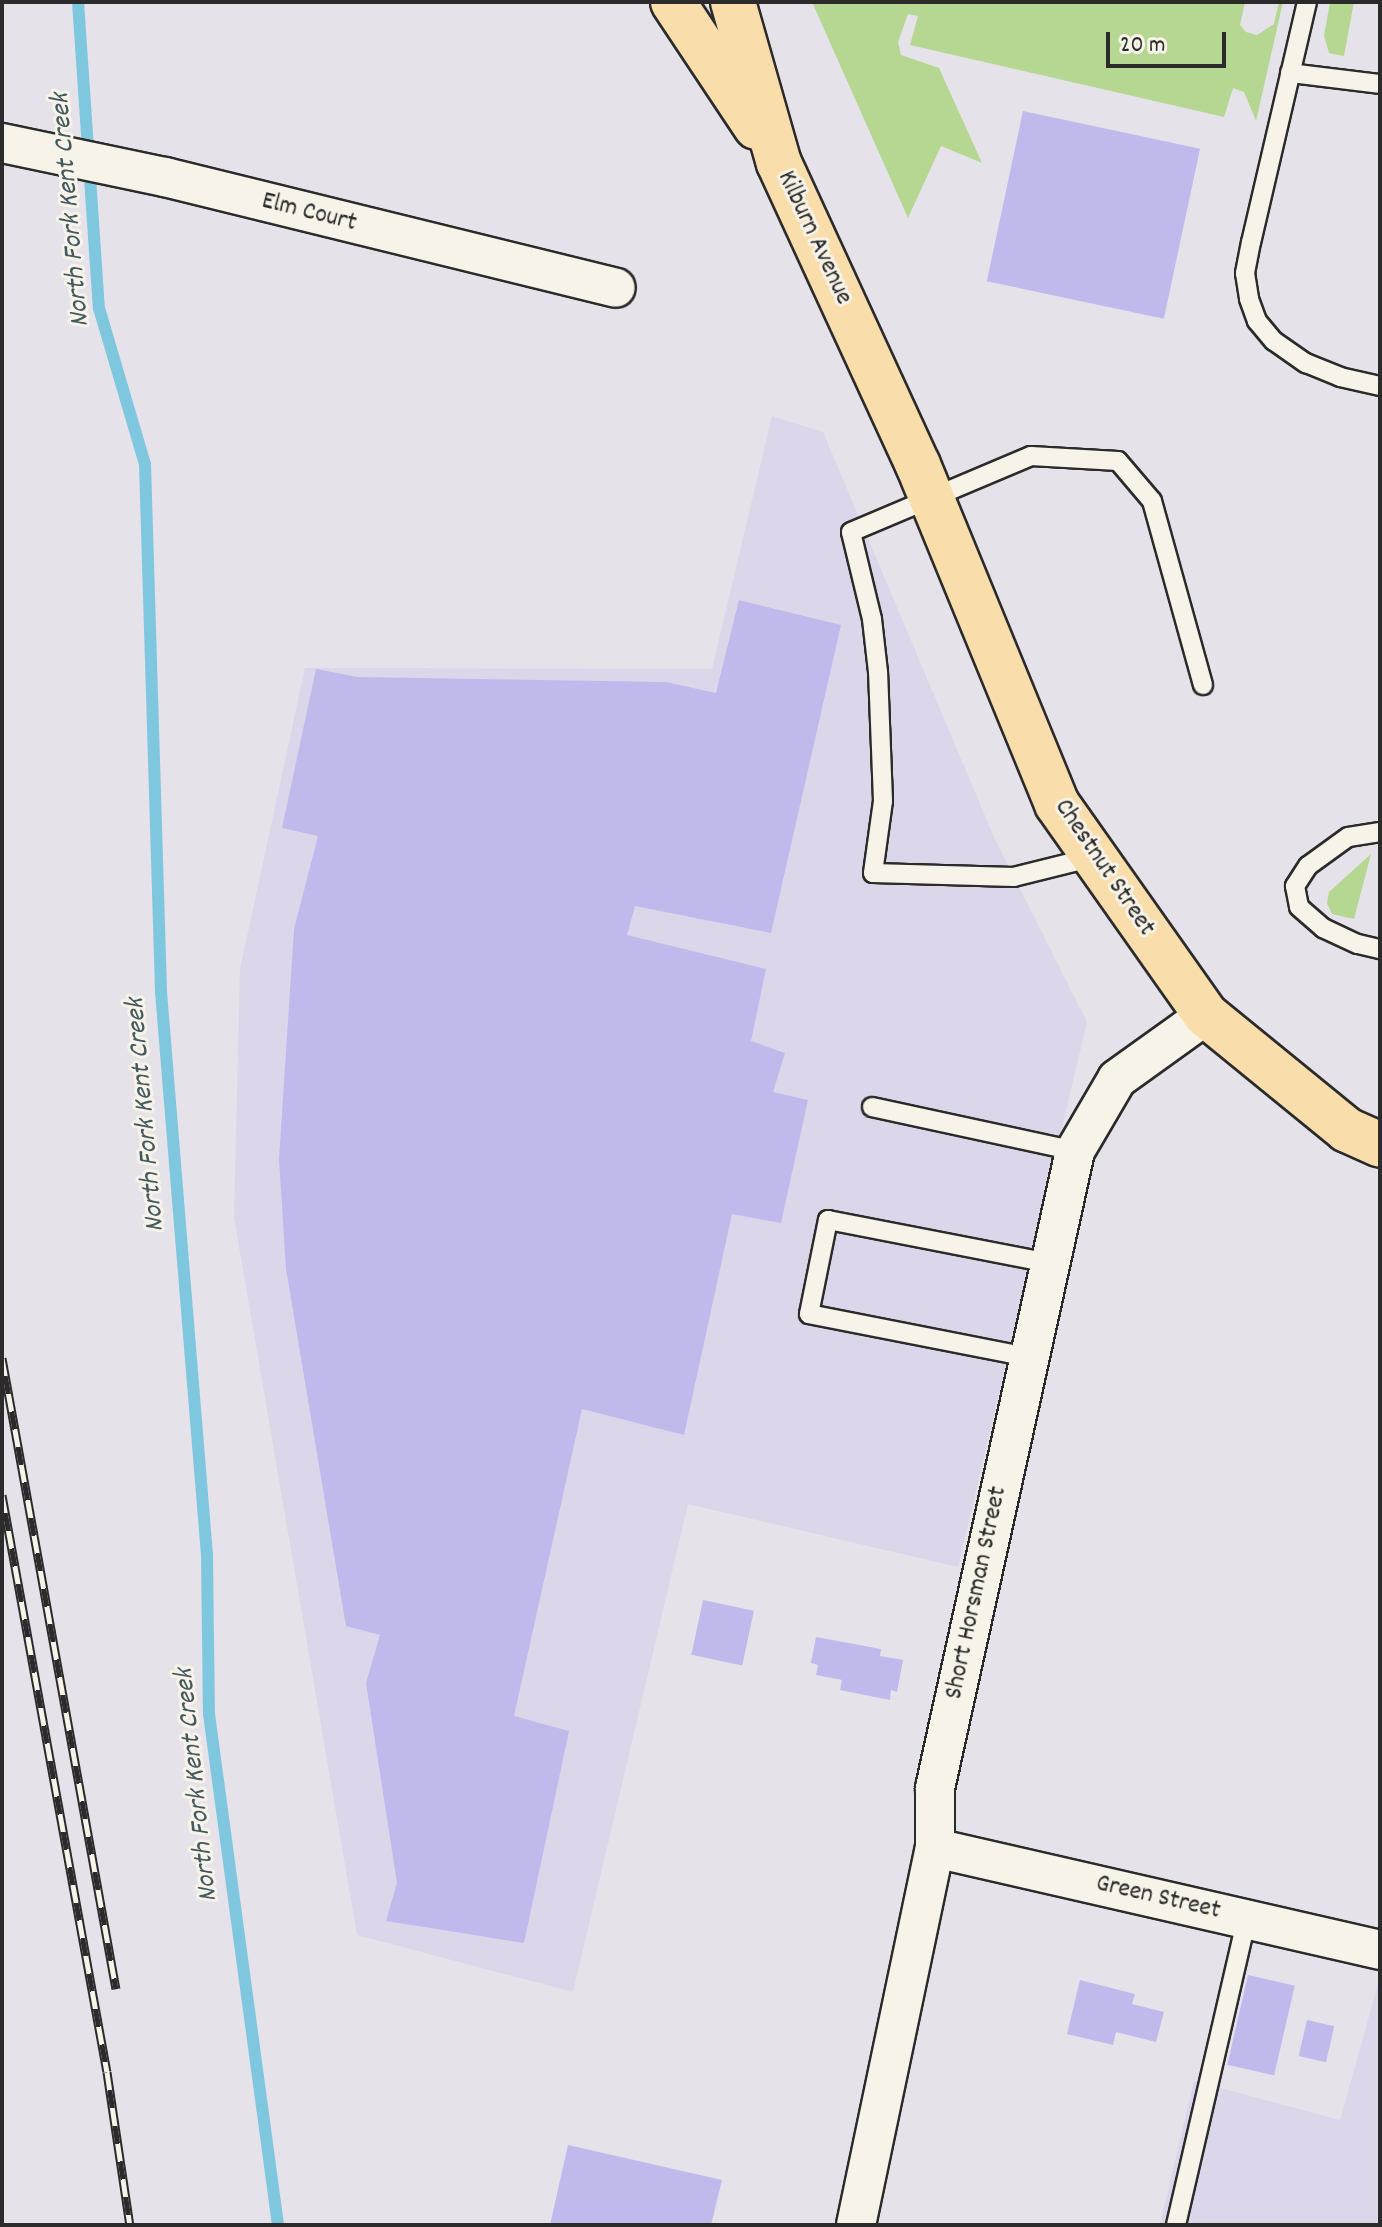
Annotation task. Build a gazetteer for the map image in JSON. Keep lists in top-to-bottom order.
{
  "streets": {
    "main road": ["Kilburn Avenue", "Chestnut Street"],
    "street": ["Elm Court", "Short Horsman Street", "Green Street"]
  },
  "crossings": [
    ["Kilburn Avenue", "Chestnut Street"],
    ["Chestnut Street", "Short Horsman Street"],
    ["Short Horsman Street", "Green Street"]
  ],
  "water": ["North Fork Kent Creek"],
  "scale_bar": "20 m"
}
